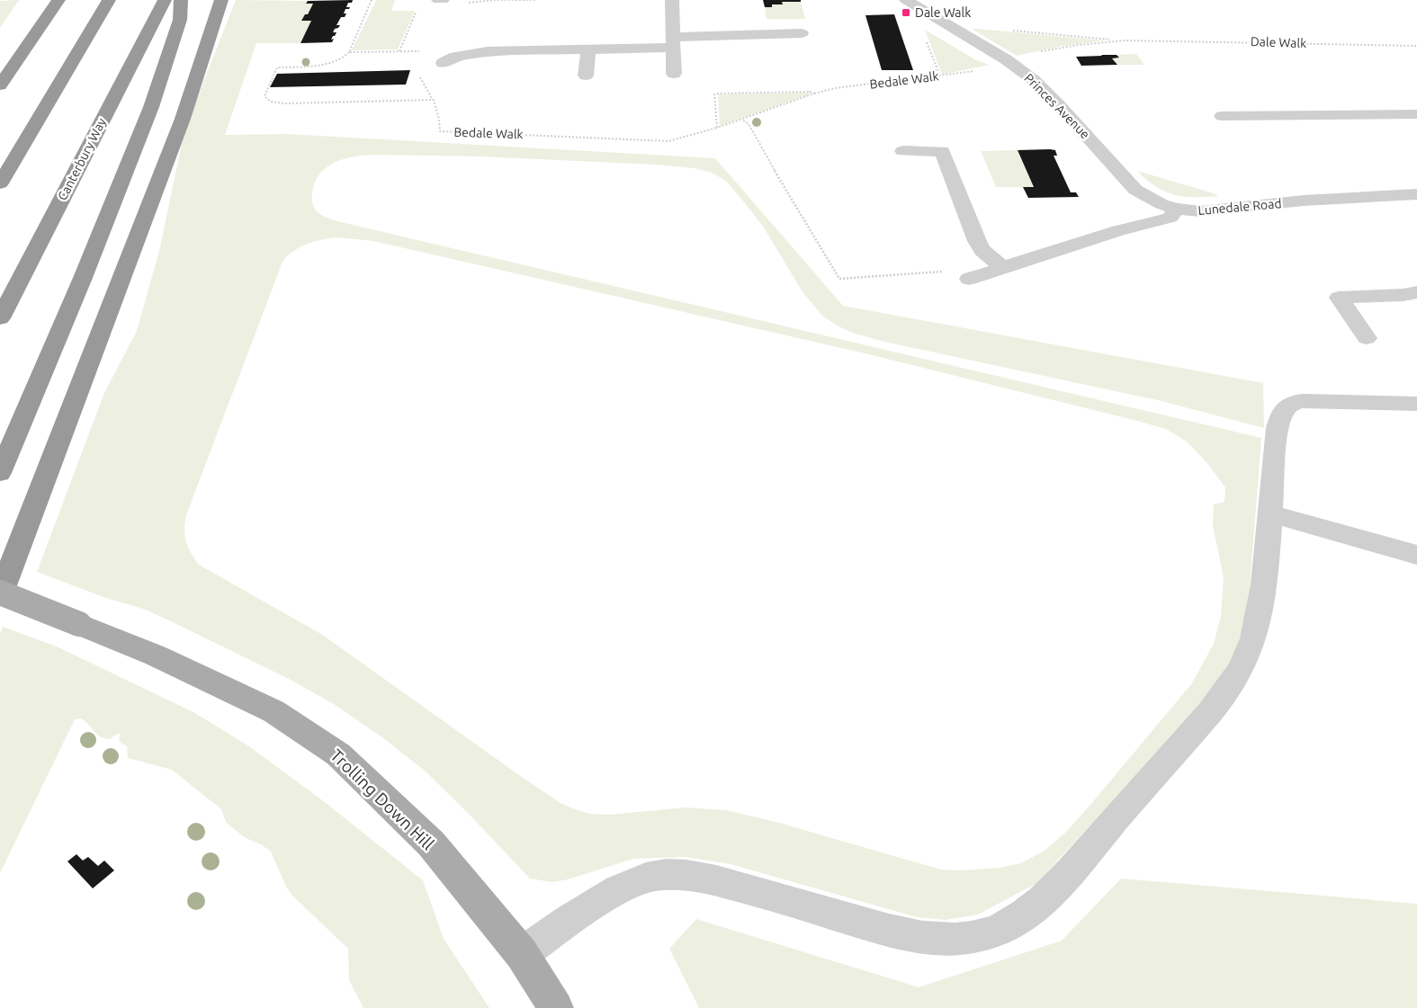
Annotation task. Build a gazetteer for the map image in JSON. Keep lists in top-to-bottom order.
{
  "streets": {
    "highway": ["Canterbury Way"],
    "main road": ["Trolling Down Hill"],
    "street": ["Princes Avenue", "Lunedale Road"],
    "path": ["Dale Walk", "Bedale Walk"]
  },
  "crossings": [
    ["Dale Walk", "Princes Avenue"],
    ["Princes Avenue", "Lunedale Road"]
  ],
  "places": {
    "transit": ["Dale Walk"]
  }
}
